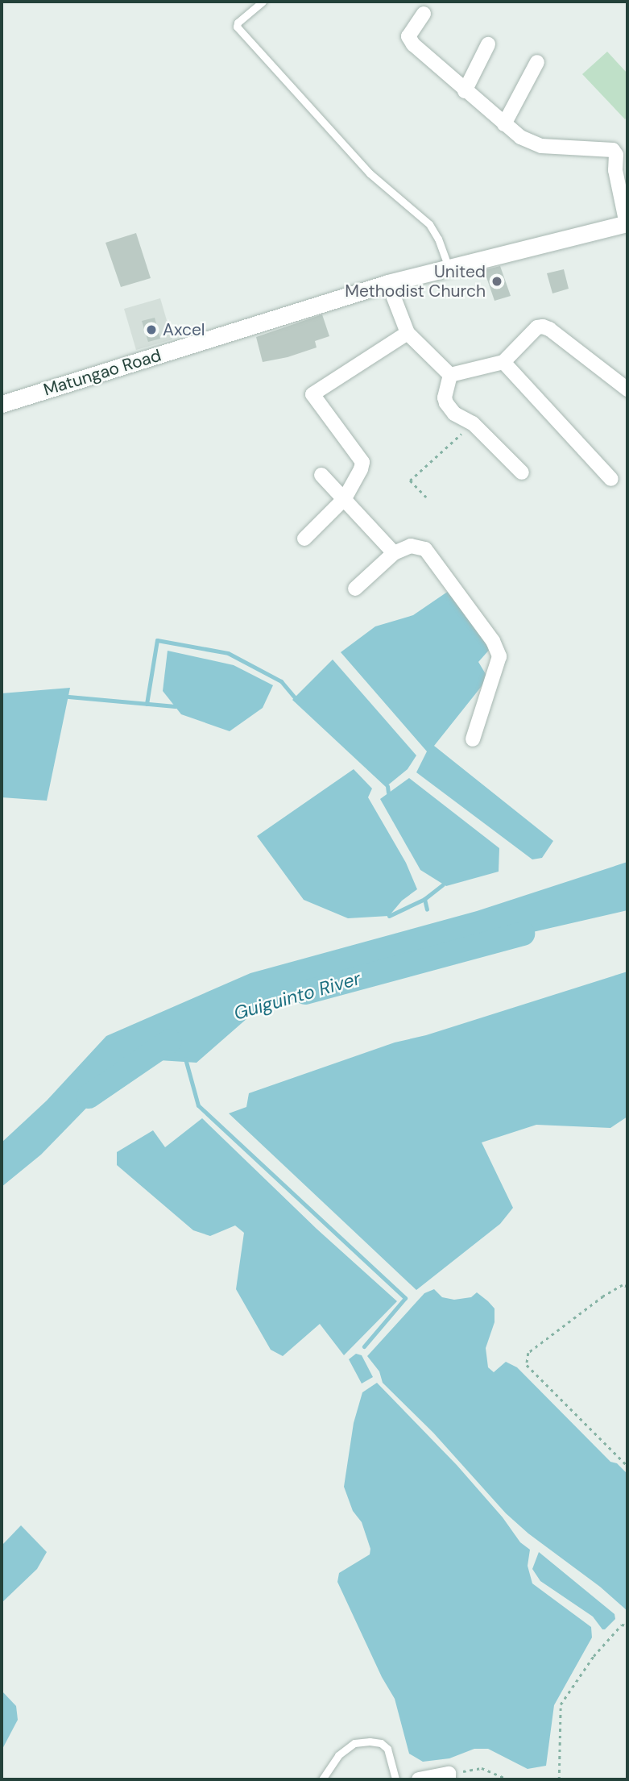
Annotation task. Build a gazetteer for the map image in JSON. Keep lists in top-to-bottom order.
{
  "streets": {
    "main road": ["Matungao Road"]
  },
  "water": ["Guiguinto River"],
  "places": ["United Methodist Church", "Axcel"]
}
